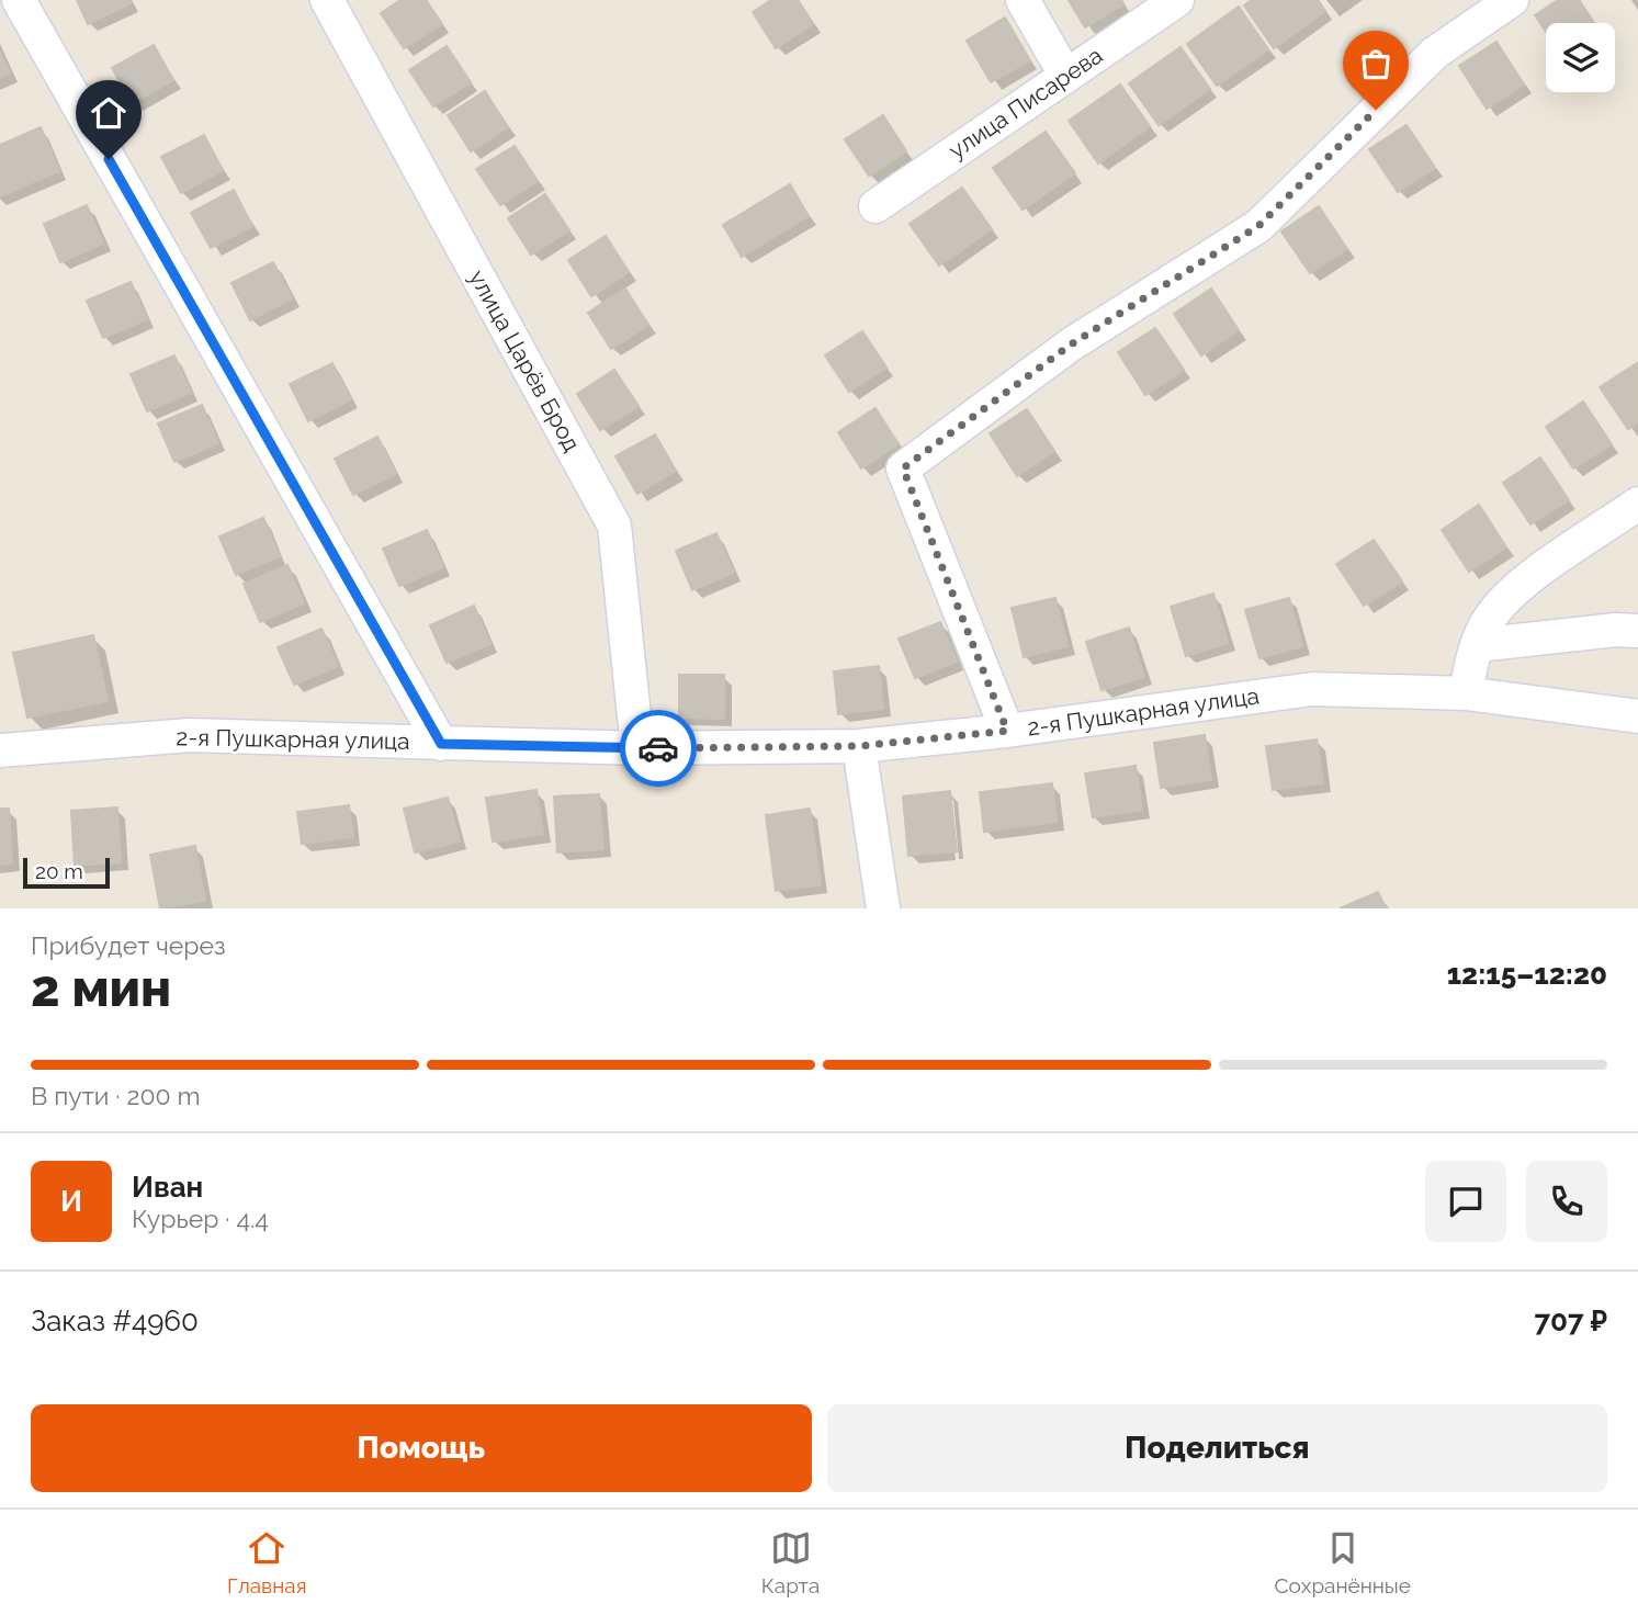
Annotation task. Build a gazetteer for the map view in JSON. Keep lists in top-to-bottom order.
{
  "streets": {
    "street": ["улица Писарева", "улица Царёв Брод", "2-я Пушкарная улица"]
  },
  "crossings": [
    ["улица Царёв Брод", "2-я Пушкарная улица"]
  ],
  "scale_bar": "20 m",
  "page": {
    "scale": "20 m",
    "heading": ["2 мин", "Прибудет через", "12:15–12:20"],
    "panel": [
      "Иван",
      "Курьер · 4.4",
      "Заказ #4960",
      "707 ₽"
    ],
    "bar": "В пути · 200 m",
    "round": "И",
    "buttons": ["Помощь", "Поделиться"],
    "tabs": ["Главная", "Карта", "Сохранённые"]
  }
}
